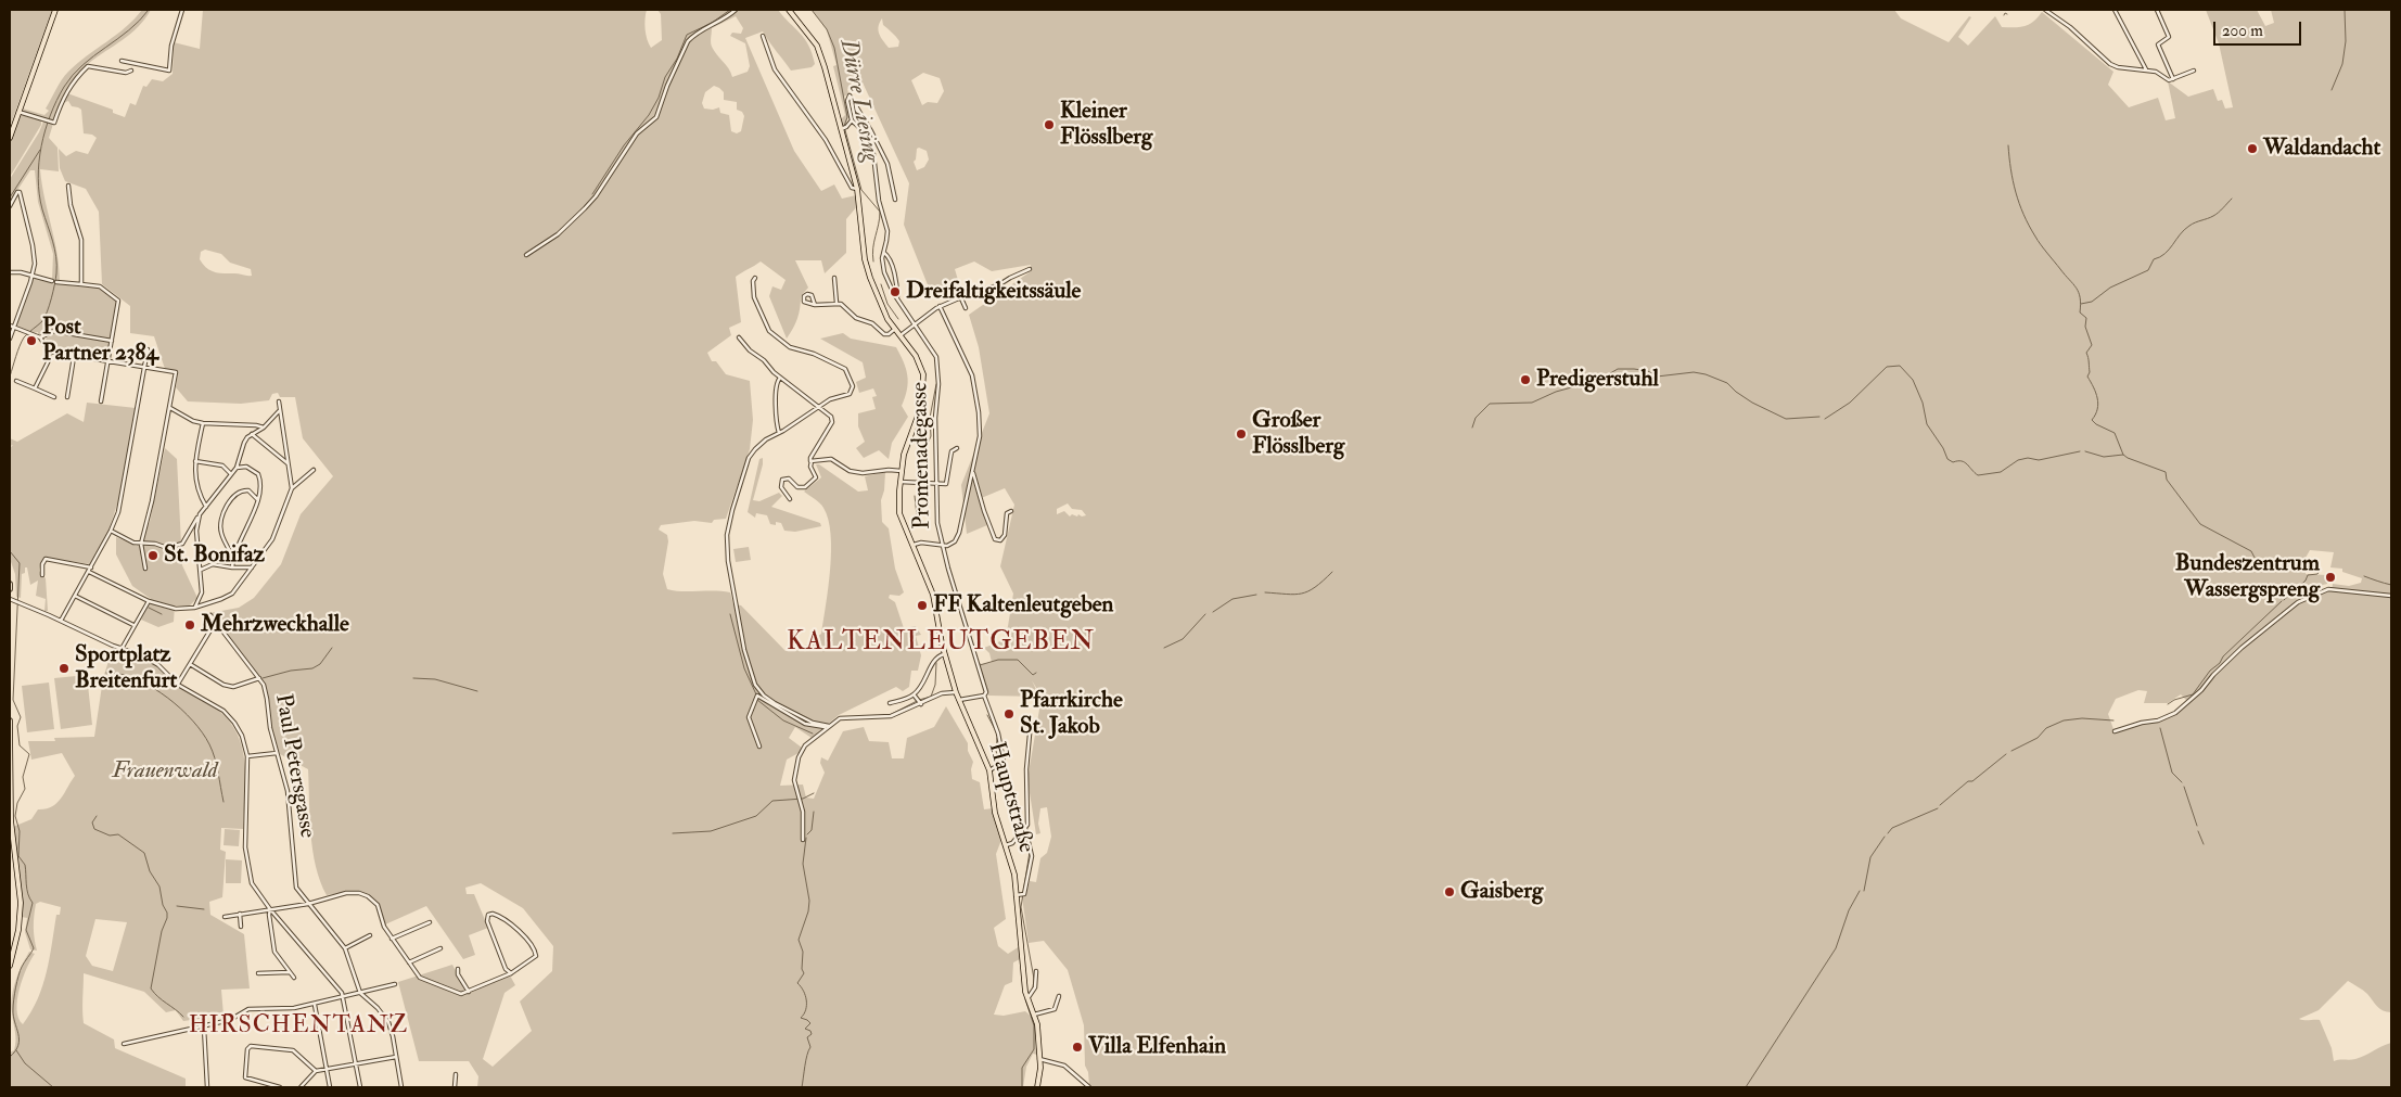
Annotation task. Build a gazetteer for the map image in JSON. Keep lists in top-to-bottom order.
{
  "streets": {
    "main road": ["Hauptstraße"],
    "street": ["Promenadegasse", "Paul Petersgasse"]
  },
  "crossings": [
    ["Promenadegasse", "Hauptstraße"]
  ],
  "districts": ["KALTENLEUTGEBEN", "HIRSCHENTANZ"],
  "water": ["Dürre Liesing"],
  "parks": ["Frauenwald"],
  "places": [
    "Kleiner Flösslberg",
    "Waldandacht",
    "Dreifaltigkeitssäule",
    "Post Partner 2384",
    "Predigerstuhl",
    "Großer Flösslberg",
    "St. Bonifaz",
    "Bundeszentrum Wassergspreng",
    "FF Kaltenleutgeben",
    "Mehrzweckhalle",
    "Sportplatz Breitenfurt",
    "Pfarrkirche St. Jakob",
    "Gaisberg",
    "Villa Elfenhain"
  ],
  "scale_bar": "200 m"
}
